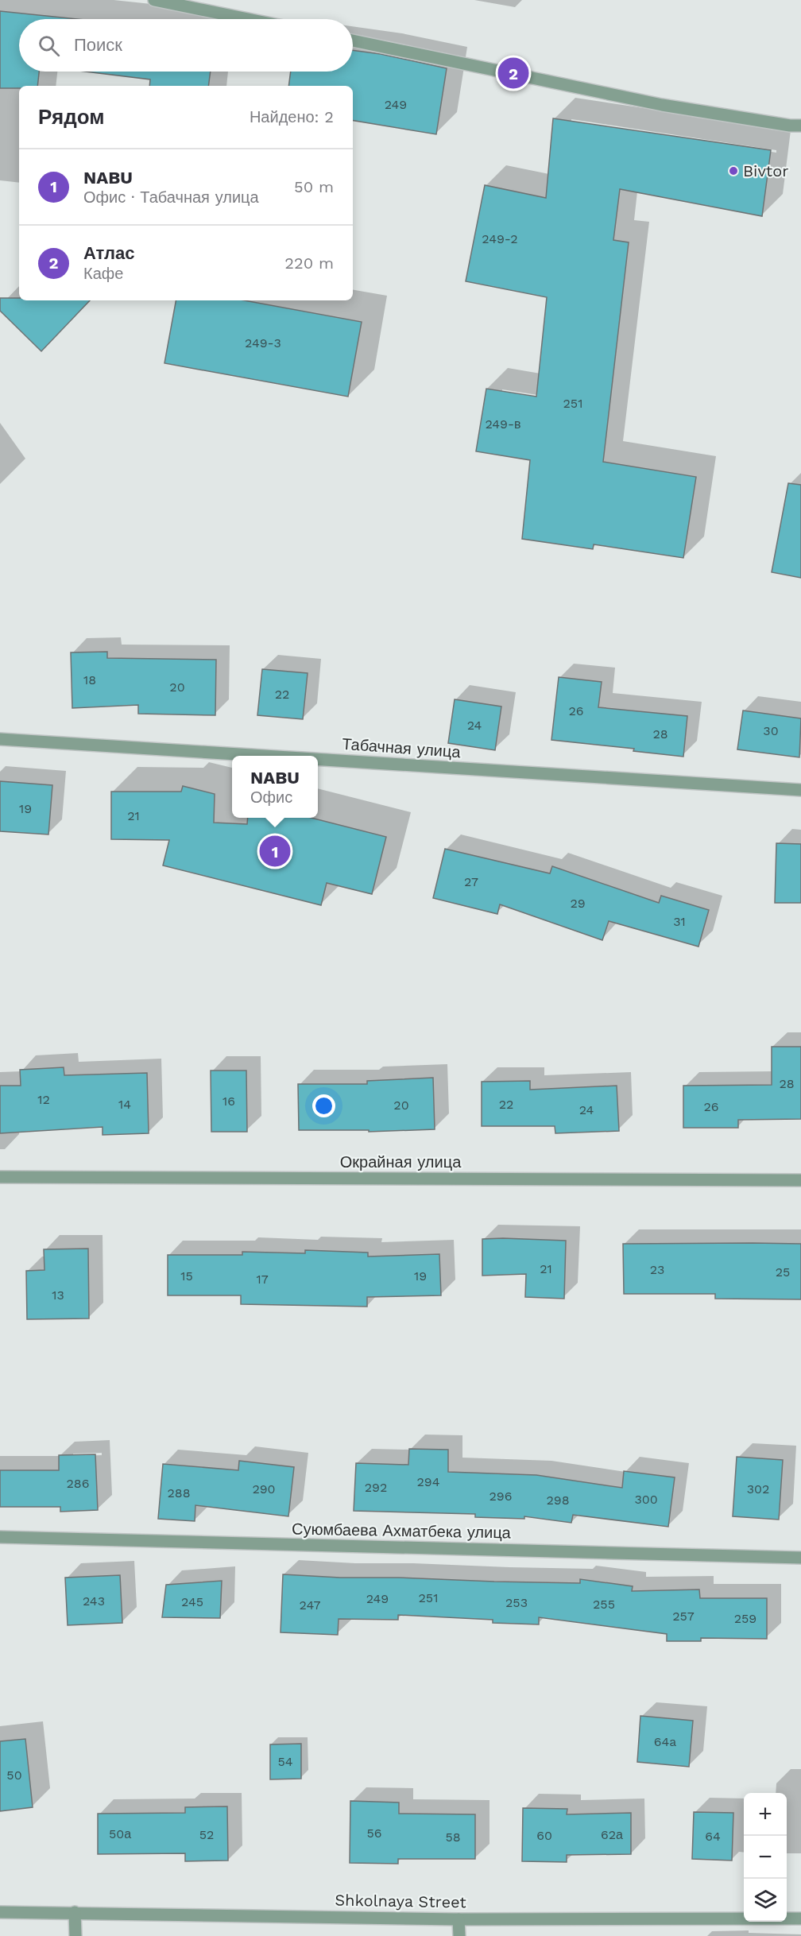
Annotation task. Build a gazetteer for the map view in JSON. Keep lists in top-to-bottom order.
{
  "streets": {
    "street": [
      "Табачная улица",
      "Окрайная улица",
      "Суюмбаева Ахматбека улица",
      "Shkolnaya Street"
    ]
  },
  "places": ["Bivtor"],
  "house_numbers": [
    "249",
    "249-2",
    "249-3",
    "251",
    "249-в",
    "18",
    "20",
    "22",
    "26",
    "24",
    "30",
    "28",
    "19",
    "21",
    "27",
    "29",
    "31",
    "28",
    "12",
    "16",
    "14",
    "22",
    "20",
    "26",
    "24",
    "21",
    "23",
    "25",
    "15",
    "19",
    "17",
    "13",
    "294",
    "286",
    "292",
    "290",
    "302",
    "288",
    "296",
    "300",
    "298",
    "251",
    "249",
    "243",
    "245",
    "253",
    "255",
    "247",
    "257",
    "259",
    "64a",
    "54",
    "50",
    "56",
    "50а",
    "52",
    "62а",
    "60",
    "64",
    "58"
  ],
  "page": {
    "search": "Поиск",
    "pins": ["2", "1"],
    "heading": ["Рядом", "Найдено: 2"],
    "list": [
      {
        "mark": "1",
        "name": "NABU",
        "note": "Офис · Табачная улица",
        "value": "50 m"
      },
      {
        "mark": "2",
        "name": "Атлас",
        "note": "Кафе",
        "value": "220 m"
      }
    ],
    "popup": ["NABU", "Офис"],
    "map_buttons": ["+", "−"]
  }
}
